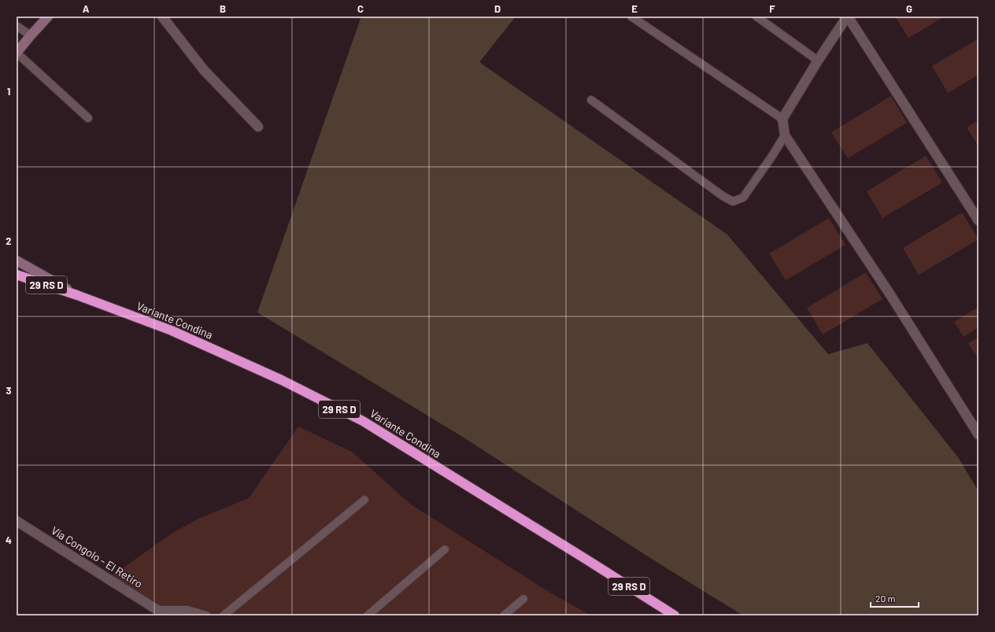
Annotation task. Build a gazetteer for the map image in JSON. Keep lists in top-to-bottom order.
{
  "streets": {
    "highway": ["29 RS D", "Variante Condina"],
    "street": ["Vía Congolo - El Retiro"]
  },
  "scale_bar": "20 m",
  "grid": {
    "columns": [
      "A",
      "B",
      "C",
      "D",
      "E",
      "F",
      "G"
    ],
    "rows": [
      "1",
      "2",
      "3",
      "4"
    ]
  }
}
